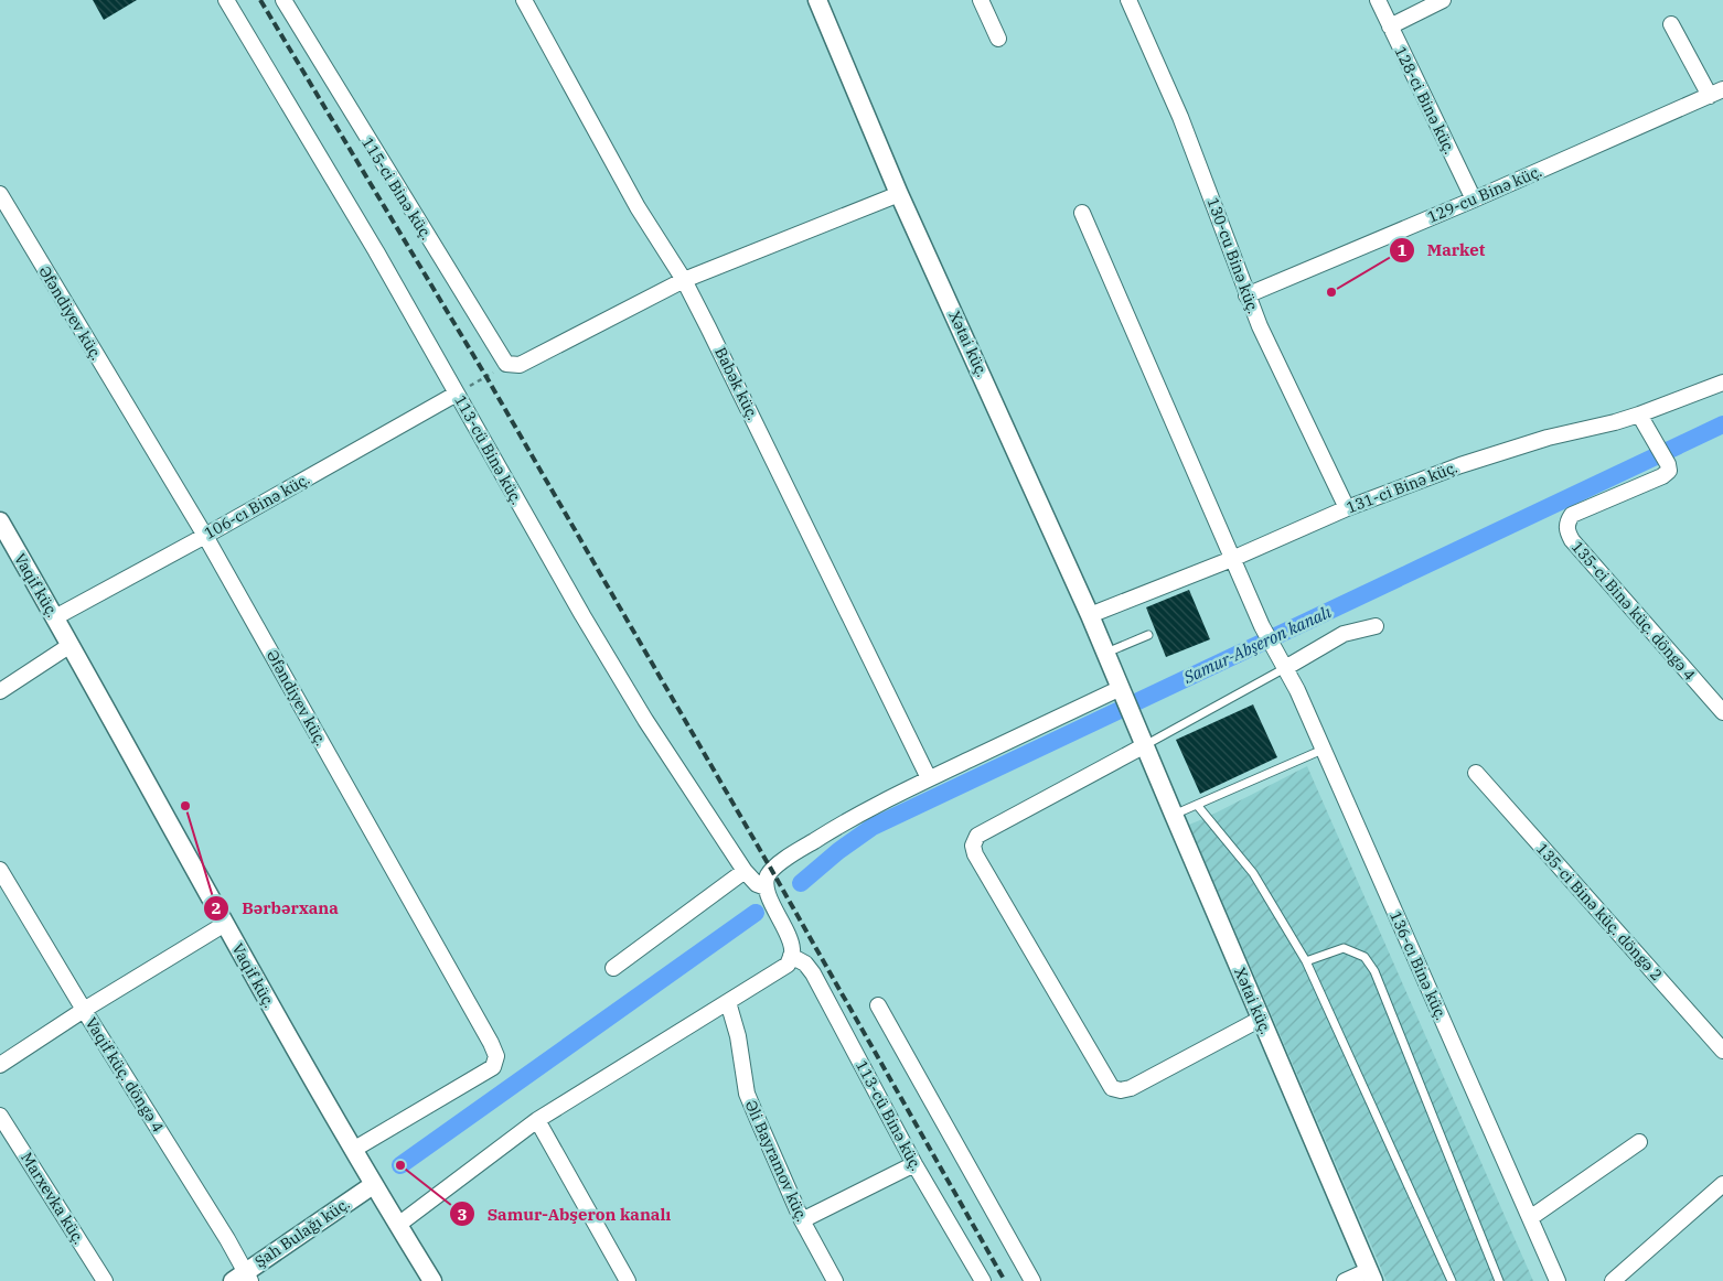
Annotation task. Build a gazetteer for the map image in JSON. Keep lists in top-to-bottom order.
{
  "streets": {
    "street": [
      "128-ci Binə küç.",
      "115-ci Binə küç.",
      "129-cu Binə küç.",
      "130-cu Binə küç.",
      "Əfəndiyev küç.",
      "Xətai küç.",
      "Babək küç.",
      "113-cü Binə küç.",
      "131-ci Binə küç.",
      "106-cı Binə küç.",
      "Vaqif küç.",
      "135-ci Binə küç. döngə 4",
      "135-ci Binə küç. döngə 2",
      "136-cı Binə küç.",
      "Vaqif küç. döngə 4",
      "Əli Bayramov küç.",
      "Marxevka küç.",
      "Şah Bulağı küç."
    ]
  },
  "crossings": [
    ["128-ci Binə küç.", "129-cu Binə küç."],
    ["129-cu Binə küç.", "130-cu Binə küç."],
    ["130-cu Binə küç.", "131-ci Binə küç."],
    ["Əfəndiyev küç.", "106-cı Binə küç."],
    ["Əfəndiyev küç.", "Vaqif küç."],
    ["Xətai küç.", "131-ci Binə küç."],
    ["113-cü Binə küç.", "106-cı Binə küç."],
    ["131-ci Binə küç.", "135-ci Binə küç. döngə 4"],
    ["131-ci Binə küç.", "136-cı Binə küç."],
    ["106-cı Binə küç.", "Vaqif küç."],
    ["Vaqif küç.", "Şah Bulağı küç."],
    ["Vaqif küç. döngə 4", "Şah Bulağı küç."]
  ],
  "water": ["Samur-Abşeron kanalı"],
  "places": ["Market", "Bərbərxana", "Samur-Abşeron kanalı"]
}
